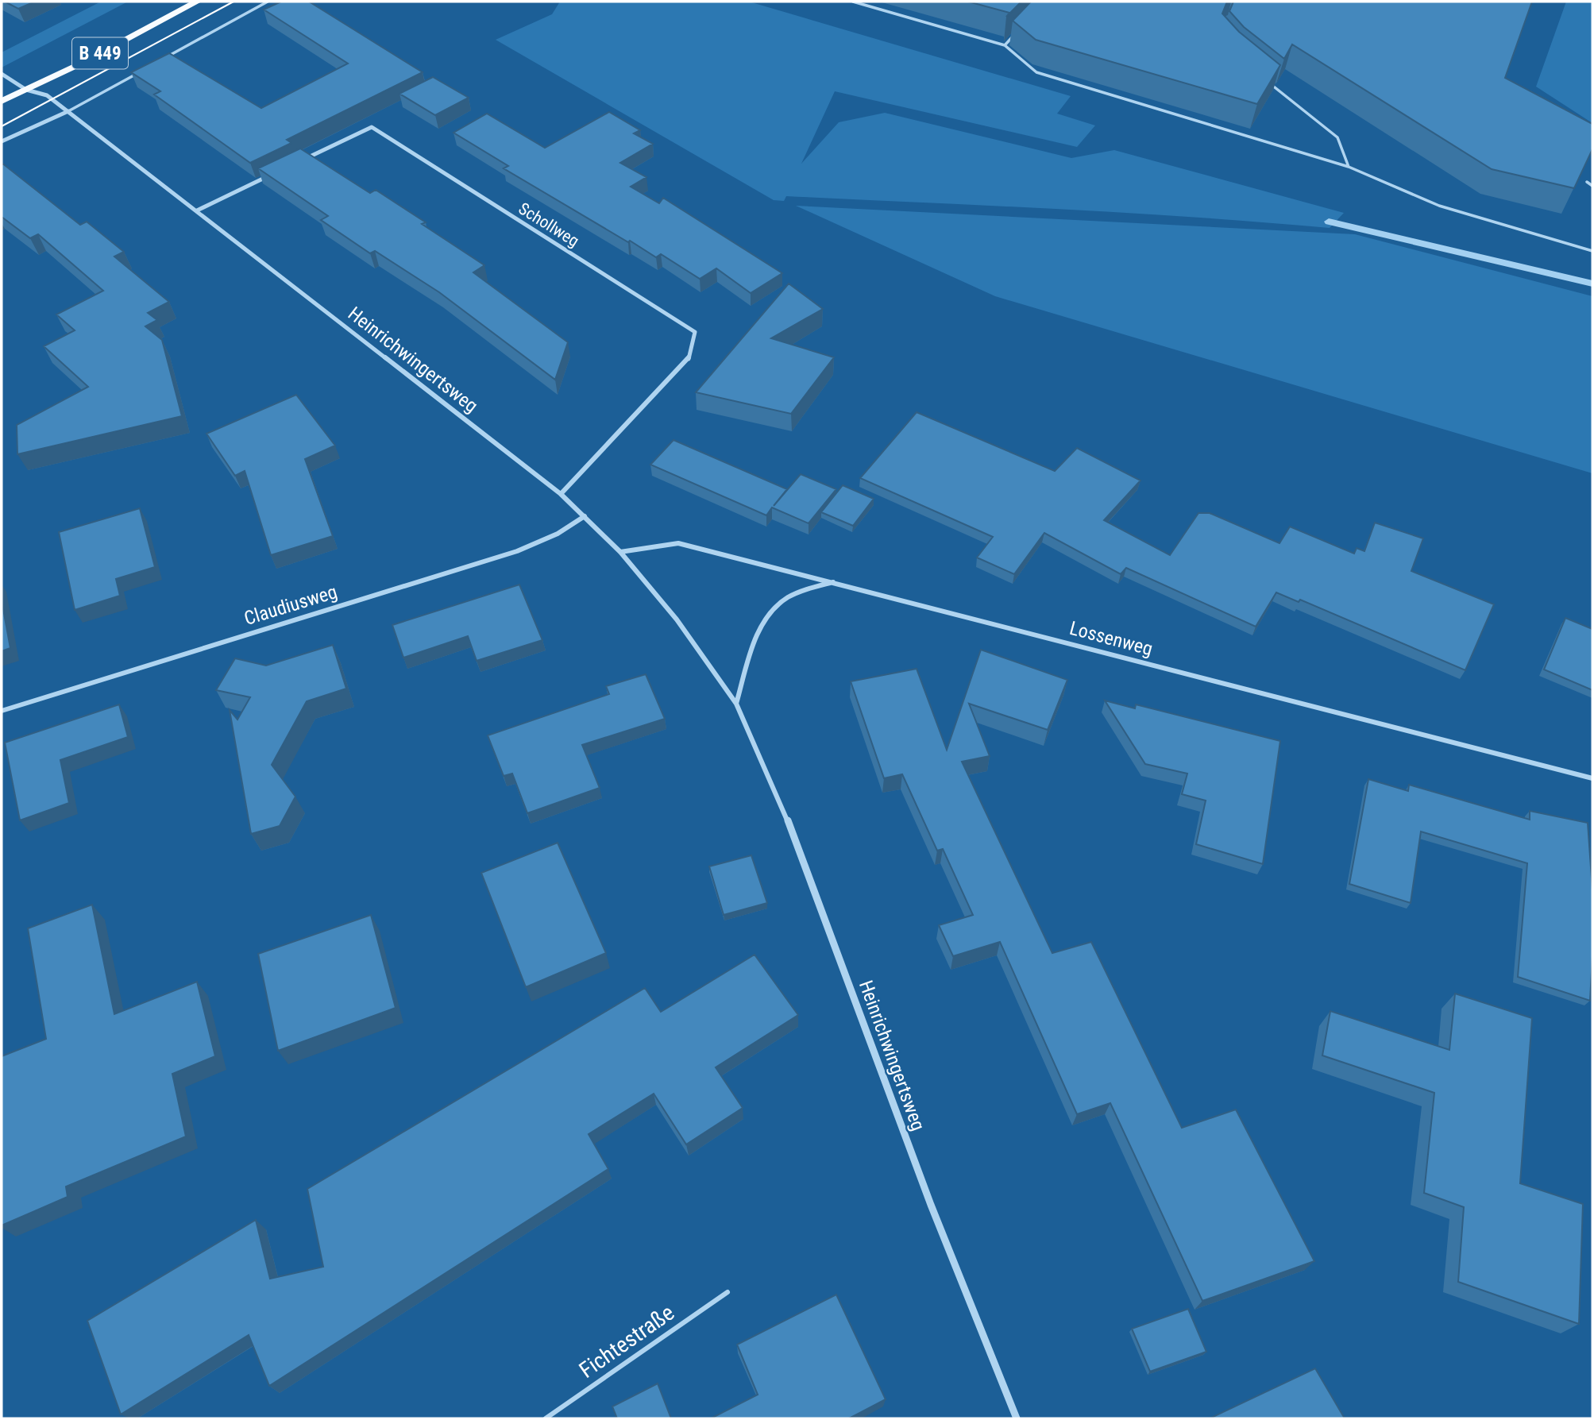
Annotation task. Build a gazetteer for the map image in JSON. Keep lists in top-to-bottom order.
{
  "streets": {
    "main road": ["B 449"],
    "street": [
      "Schollweg",
      "Heinrichwingertsweg",
      "Claudiusweg",
      "Lossenweg"
    ],
    "lane": ["Fichtestraße"]
  },
  "crossings": [
    ["B 449", "Heinrichwingertsweg"],
    ["Schollweg", "Heinrichwingertsweg"],
    ["Heinrichwingertsweg", "Claudiusweg"],
    ["Heinrichwingertsweg", "Lossenweg"]
  ]
}
